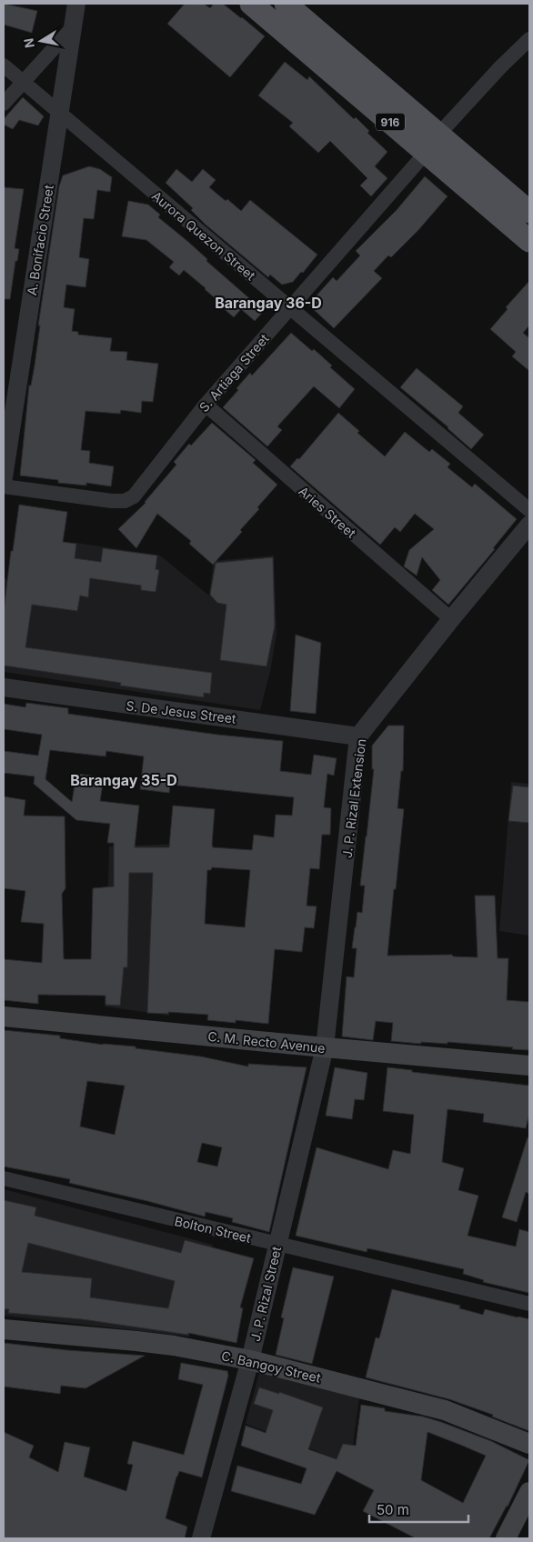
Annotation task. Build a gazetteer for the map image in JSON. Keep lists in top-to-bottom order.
{
  "streets": {
    "main road": ["916", "C. M. Recto Avenue", "C. Bangoy Street"],
    "street": [
      "Aurora Quezon Street",
      "A. Bonifacio Street",
      "S. Artiaga Street",
      "Aries Street",
      "S. De Jesus Street",
      "J. P. Rizal Extension",
      "Bolton Street",
      "J. P. Rizal Street"
    ]
  },
  "crossings": [
    ["916", "S. Artiaga Street"],
    ["Aurora Quezon Street", "A. Bonifacio Street"],
    ["Aurora Quezon Street", "S. Artiaga Street"],
    ["S. Artiaga Street", "Aries Street"],
    ["Aries Street", "J. P. Rizal Extension"],
    ["S. De Jesus Street", "J. P. Rizal Extension"],
    ["J. P. Rizal Extension", "C. M. Recto Avenue"],
    ["J. P. Rizal Extension", "J. P. Rizal Street"],
    ["C. M. Recto Avenue", "J. P. Rizal Street"],
    ["Bolton Street", "J. P. Rizal Street"],
    ["J. P. Rizal Street", "C. Bangoy Street"]
  ],
  "districts": ["Barangay 36-D", "Barangay 35-D"],
  "scale_bar": "50 m",
  "north": "left"
}
